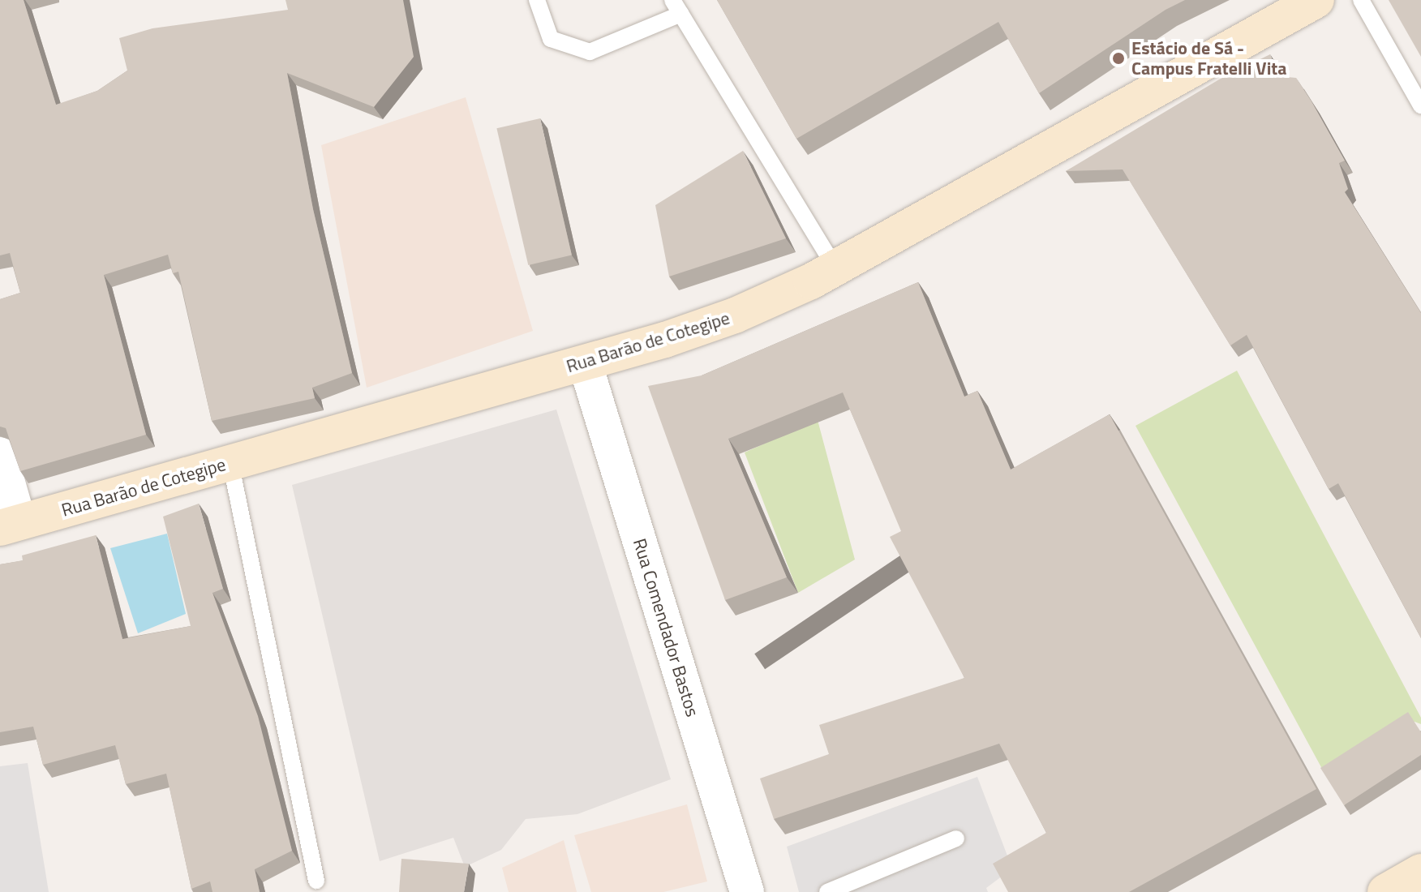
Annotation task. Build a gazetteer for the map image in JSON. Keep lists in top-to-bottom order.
{
  "streets": {
    "street": ["Rua Barão de Cotegipe", "Rua Comendador Bastos"]
  },
  "crossings": [
    ["Rua Barão de Cotegipe", "Rua Comendador Bastos"]
  ],
  "places": ["Estácio de Sá - Campus Fratelli Vita"]
}
